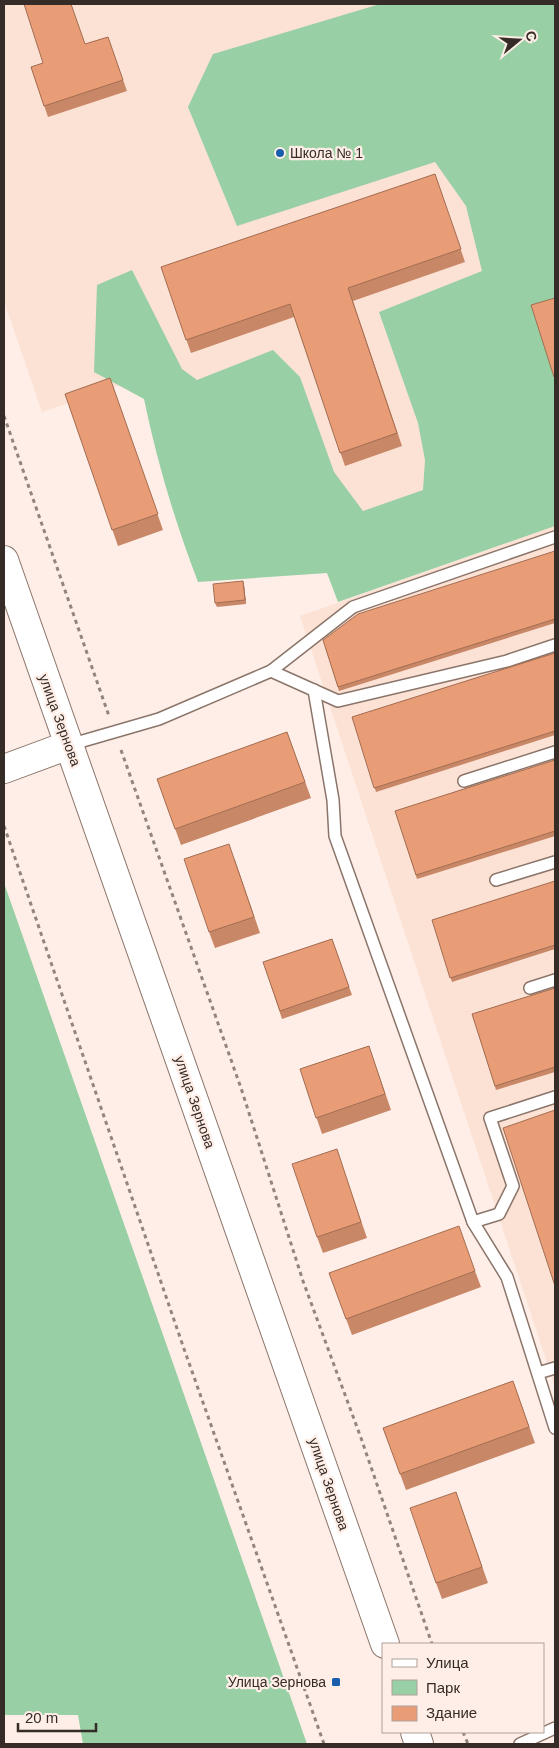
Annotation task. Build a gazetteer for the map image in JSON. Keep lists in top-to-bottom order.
{
  "streets": {
    "main road": ["улица Зернова"]
  },
  "places": {
    "other": ["Школа № 1"],
    "transit": ["Улица Зернова"]
  },
  "legend": ["Улица", "Парк", "Здание"],
  "scale_bar": "20 m",
  "north": "right"
}
